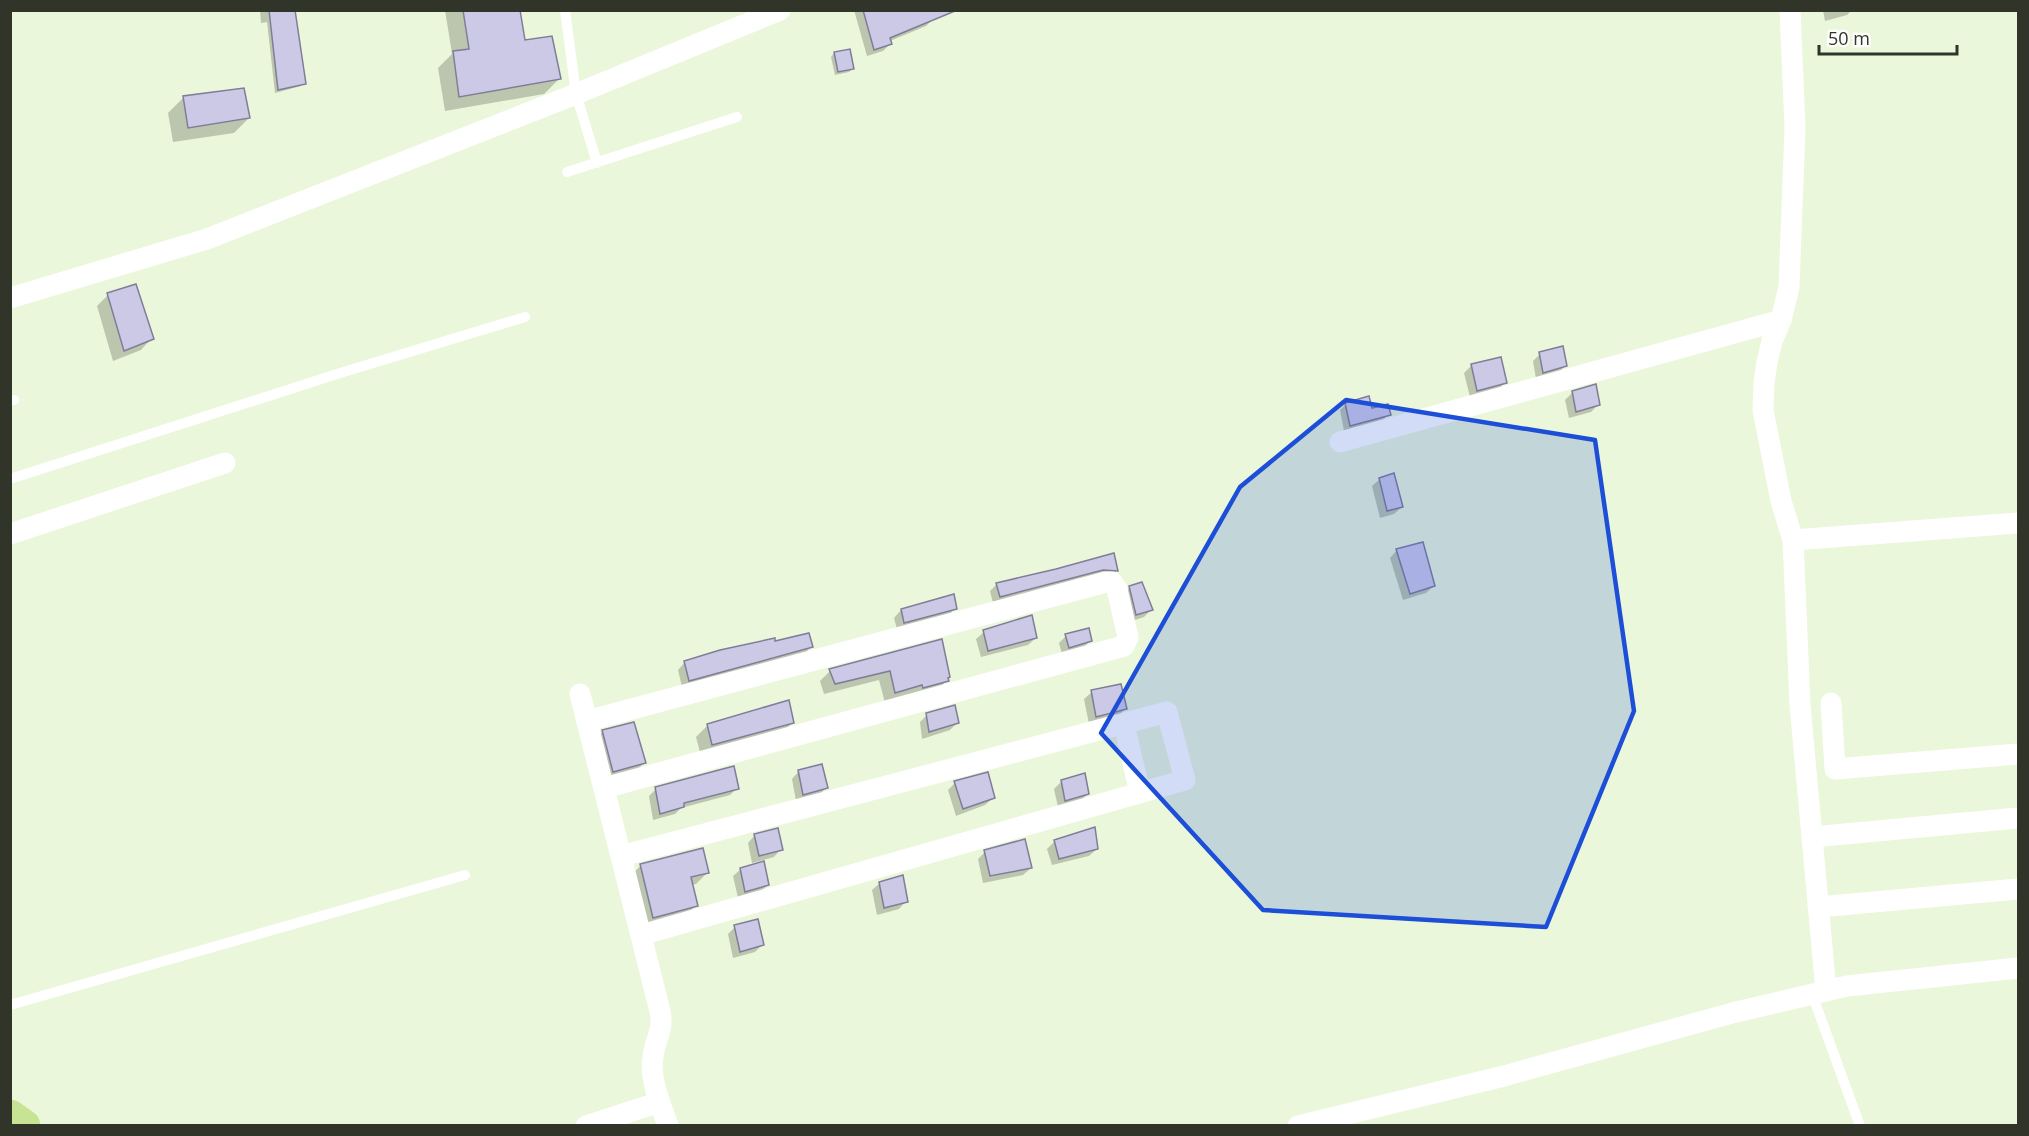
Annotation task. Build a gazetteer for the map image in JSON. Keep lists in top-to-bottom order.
{
  "scale_bar": "50 m"
}
